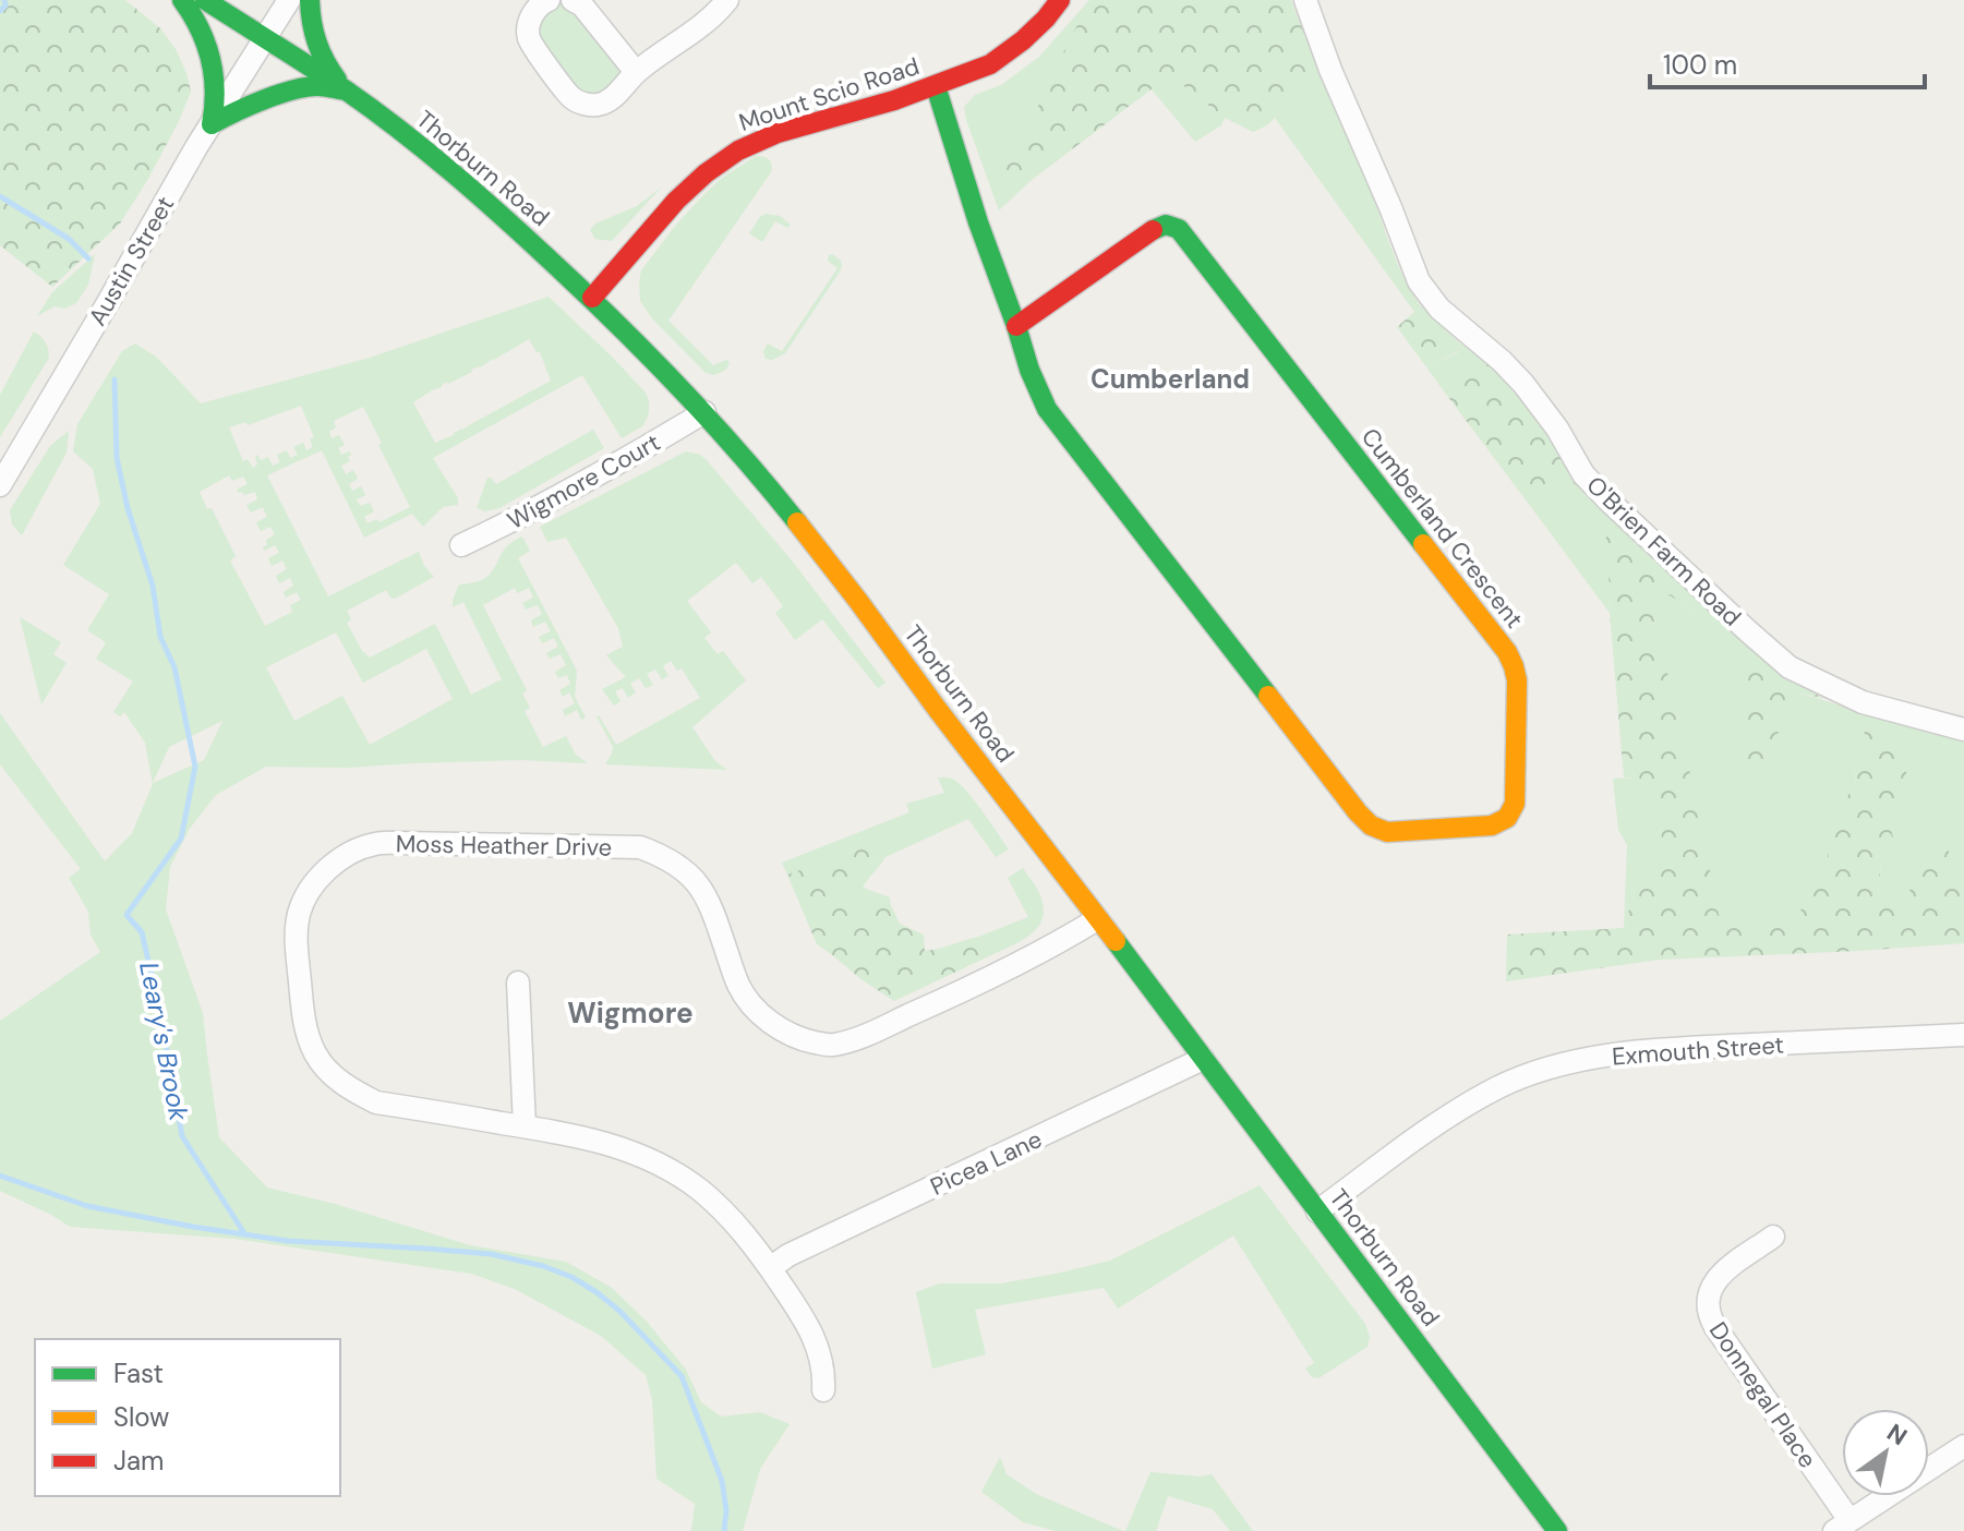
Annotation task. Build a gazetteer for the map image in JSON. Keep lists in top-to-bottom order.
{
  "streets": {
    "street": [
      "Mount Scio Road",
      "Thorburn Road",
      "Austin Street",
      "Wigmore Court",
      "Cumberland Crescent",
      "O'Brien Farm Road",
      "Moss Heather Drive",
      "Exmouth Street",
      "Picea Lane",
      "Donnegal Place"
    ]
  },
  "crossings": [
    ["Mount Scio Road", "Thorburn Road"],
    ["Mount Scio Road", "Cumberland Crescent"],
    ["Thorburn Road", "Austin Street"],
    ["Thorburn Road", "Wigmore Court"],
    ["Thorburn Road", "Moss Heather Drive"],
    ["Thorburn Road", "Exmouth Street"],
    ["Thorburn Road", "Picea Lane"],
    ["Moss Heather Drive", "Picea Lane"]
  ],
  "districts": ["Cumberland", "Wigmore"],
  "water": ["Leary's Brook"],
  "legend": ["Fast", "Slow", "Jam"],
  "scale_bar": "100 m",
  "north": "top right"
}
